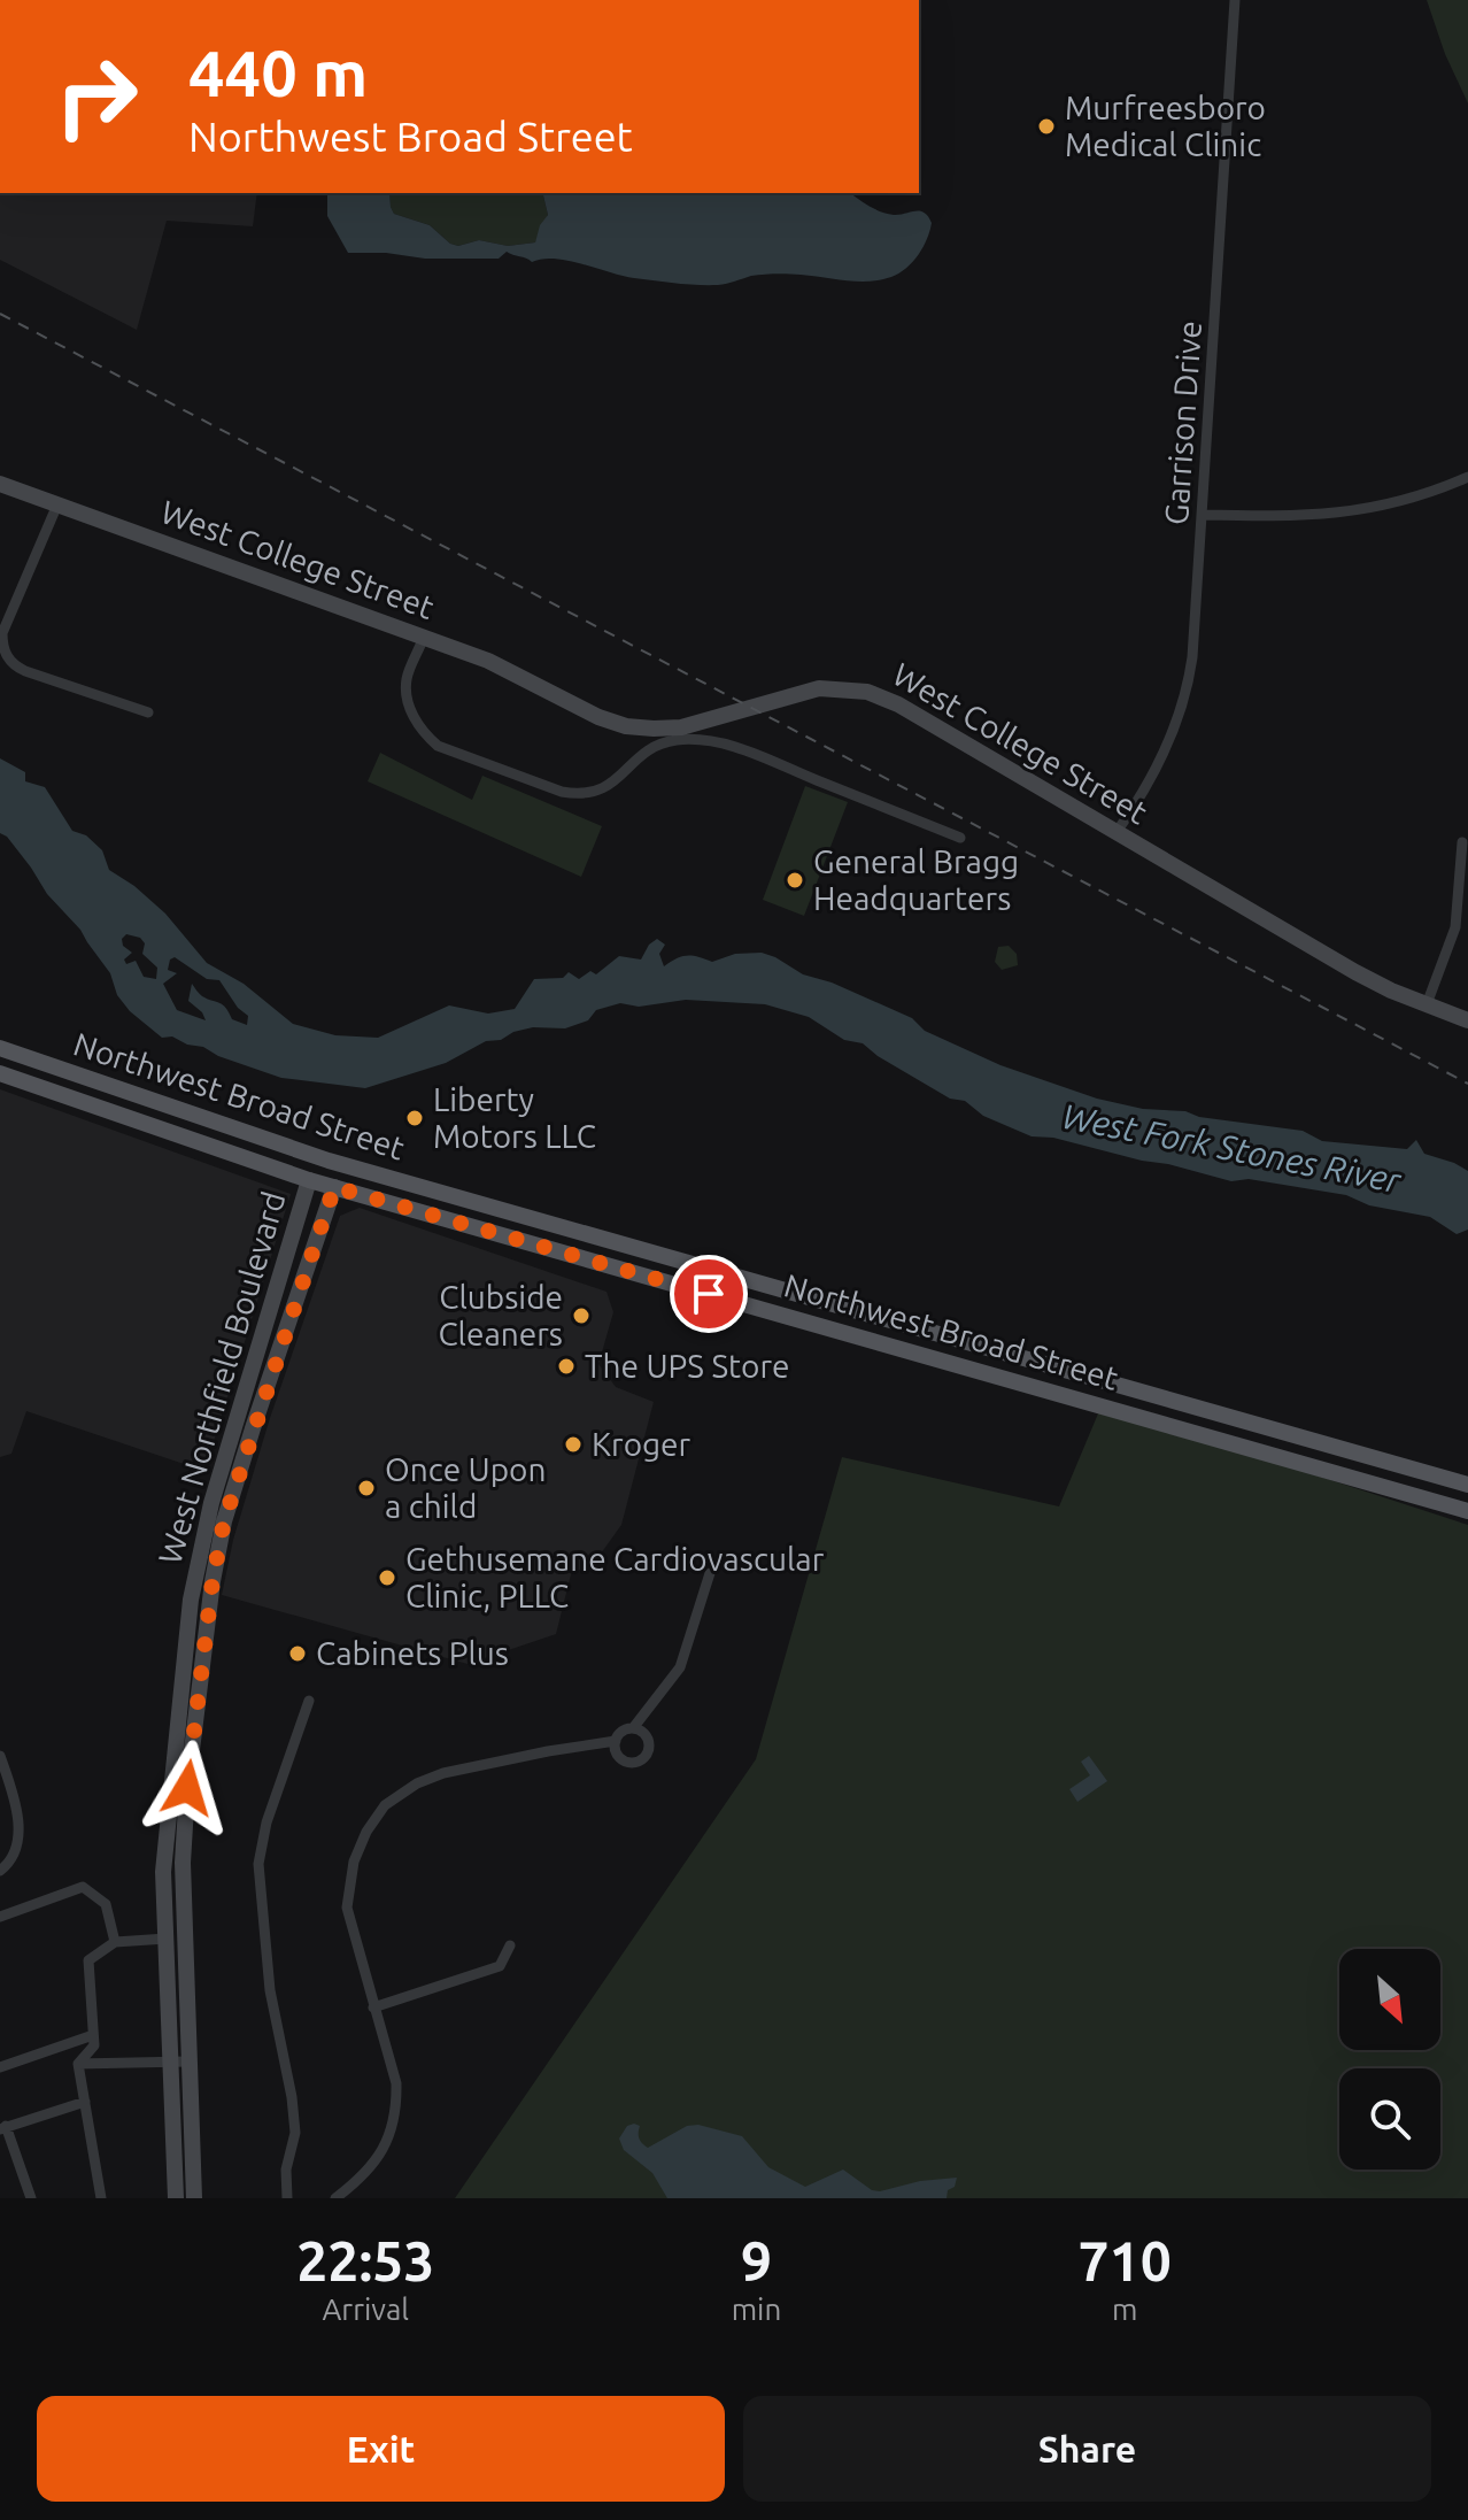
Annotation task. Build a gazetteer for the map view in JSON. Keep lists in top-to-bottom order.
{
  "streets": {
    "main road": ["West College Street", "Northwest Broad Street", "West Northfield Boulevard"],
    "street": ["Garrison Drive"]
  },
  "crossings": [
    ["Garrison Drive", "West College Street"],
    ["Northwest Broad Street", "West Northfield Boulevard"]
  ],
  "water": ["West Fork Stones River"],
  "places": [
    "Murfreesboro Medical Clinic",
    "General Bragg Headquarters",
    "Liberty Motors LLC",
    "Clubside Cleaners",
    "The UPS Store",
    "Kroger",
    "Once Upon a child",
    "Gethusemane Cardiovascular Clinic, PLLC",
    "Cabinets Plus"
  ],
  "north": "bottom right",
  "page": {
    "turn": ["440 m", "Northwest Broad Street"],
    "eta": [
      "22:53",
      "Arrival",
      "9",
      "min",
      "710",
      "m"
    ],
    "buttons": ["Exit", "Share"]
  }
}
